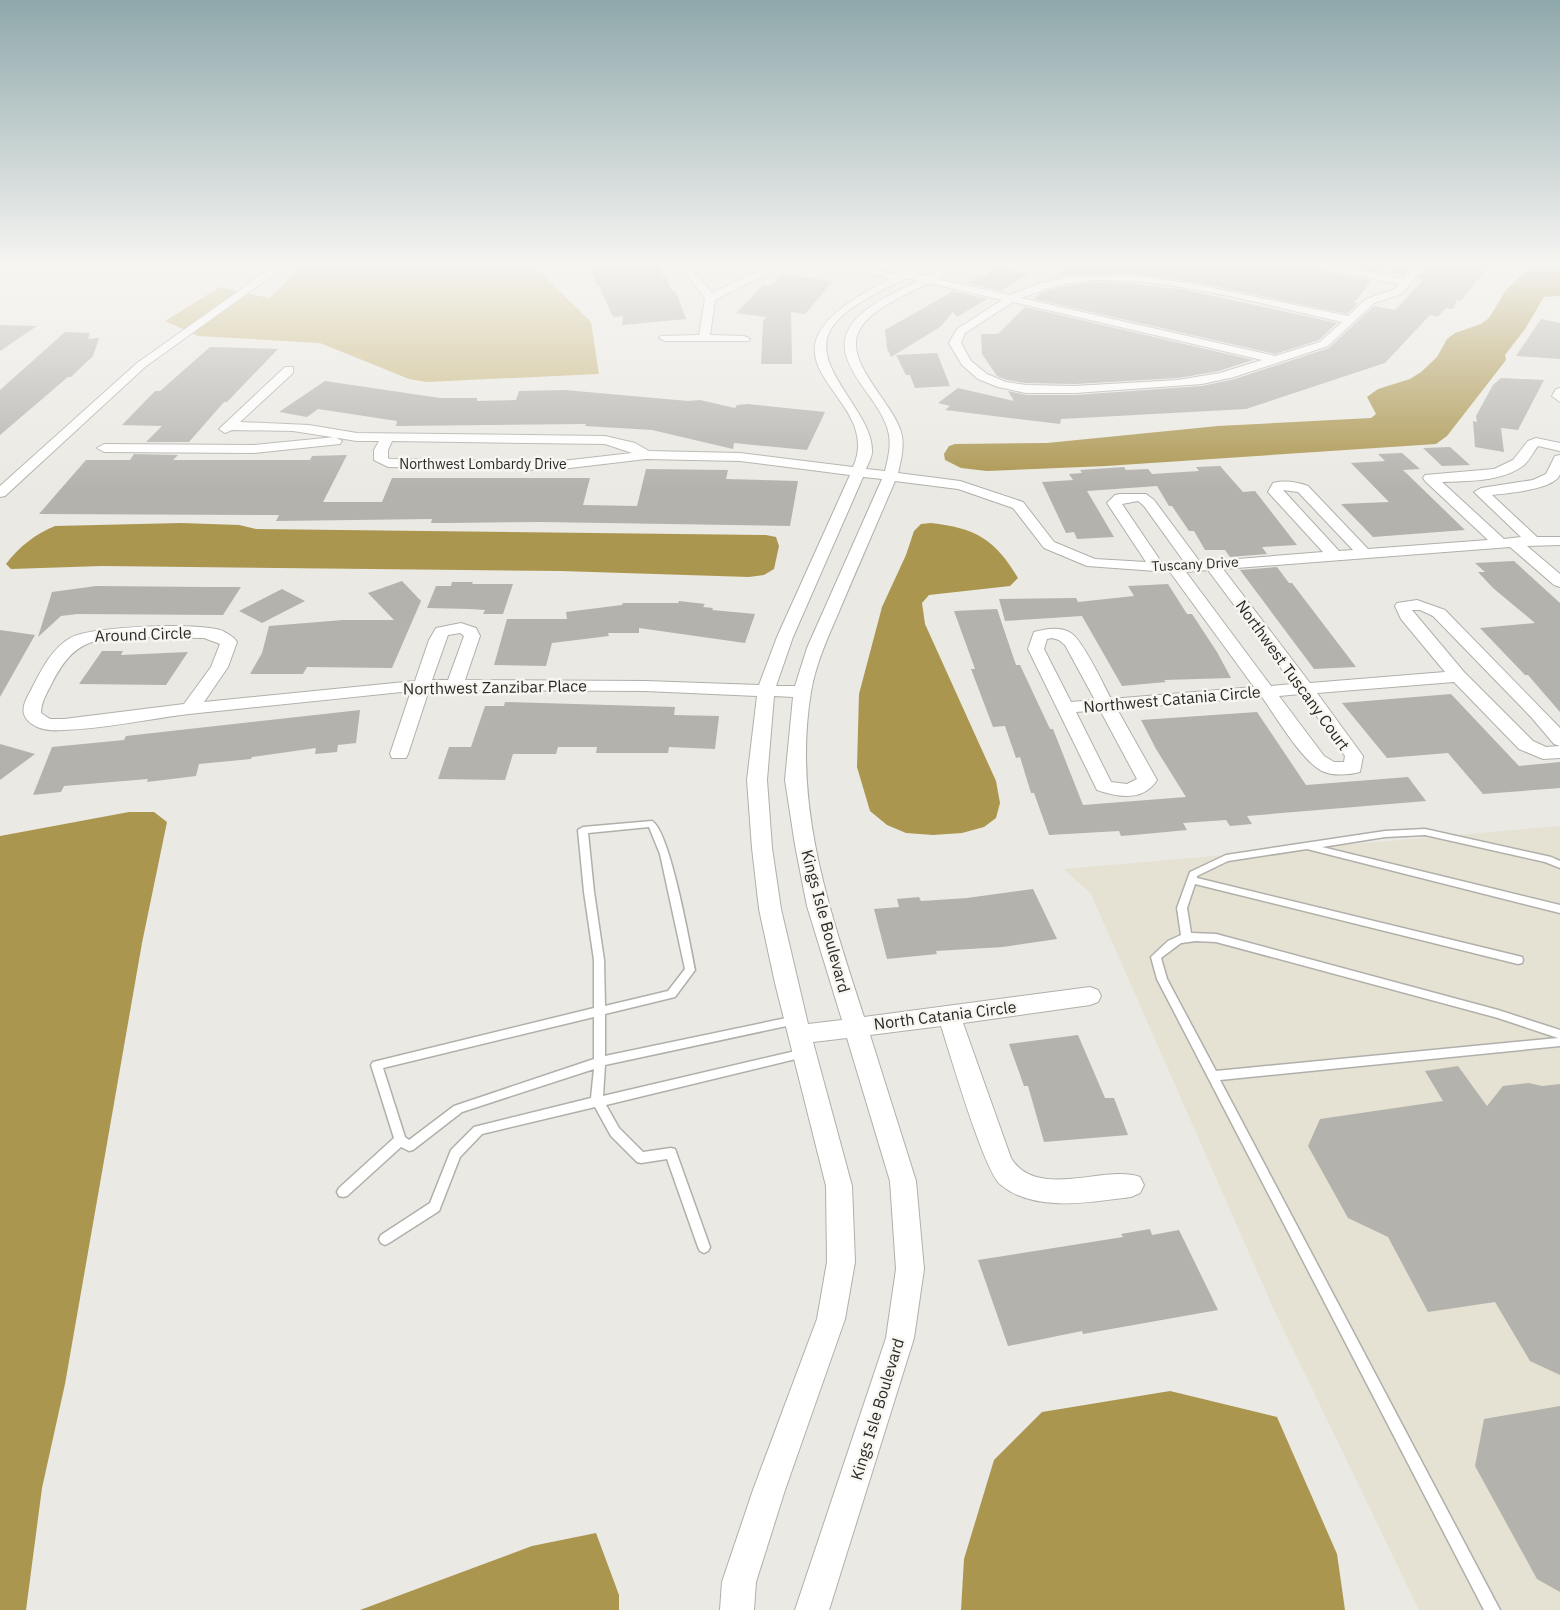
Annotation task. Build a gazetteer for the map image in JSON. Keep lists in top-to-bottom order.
{
  "streets": {
    "street": [
      "Northwest Lombardy Drive",
      "Tuscany Drive",
      "Around Circle",
      "Northwest Tuscany Court",
      "Northwest Zanzibar Place",
      "Northwest Catania Circle",
      "Kings Isle Boulevard",
      "North Catania Circle"
    ]
  },
  "crossings": [
    ["Northwest Lombardy Drive", "Tuscany Drive"],
    ["Northwest Lombardy Drive", "Kings Isle Boulevard"],
    ["Tuscany Drive", "Northwest Tuscany Court"],
    ["Tuscany Drive", "Kings Isle Boulevard"],
    ["Around Circle", "Northwest Zanzibar Place"],
    ["Northwest Tuscany Court", "Northwest Catania Circle"],
    ["Northwest Zanzibar Place", "Kings Isle Boulevard"],
    ["Kings Isle Boulevard", "North Catania Circle"]
  ]
}
